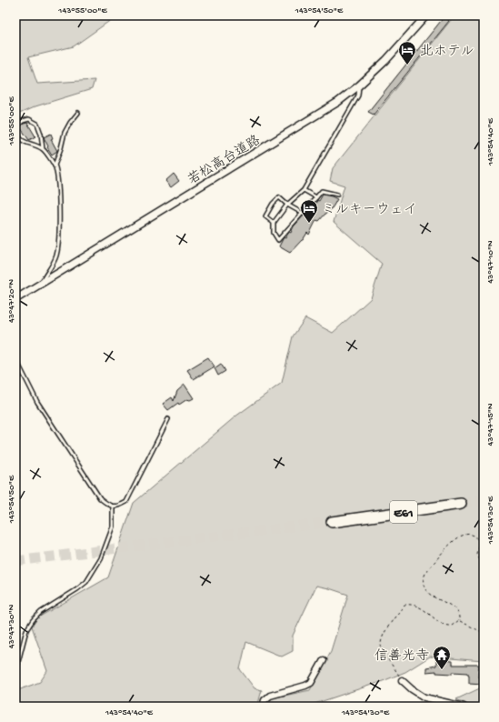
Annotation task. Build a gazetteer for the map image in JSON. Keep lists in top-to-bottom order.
{
  "streets": {
    "highway": ["E61"],
    "street": ["若松高台道路"]
  },
  "places": {
    "hotel": ["北ホテル", "ミルキーウェイ"],
    "temple": ["信善光寺"]
  },
  "coordinates": [
    "143°55'00\"E",
    "143°54'50\"E",
    "143°54'40\"E",
    "43°47'10\"N",
    "43°47'20\"N",
    "43°47'15\"N",
    "143°54'30\"E",
    "43°47'30\"N"
  ]
}
